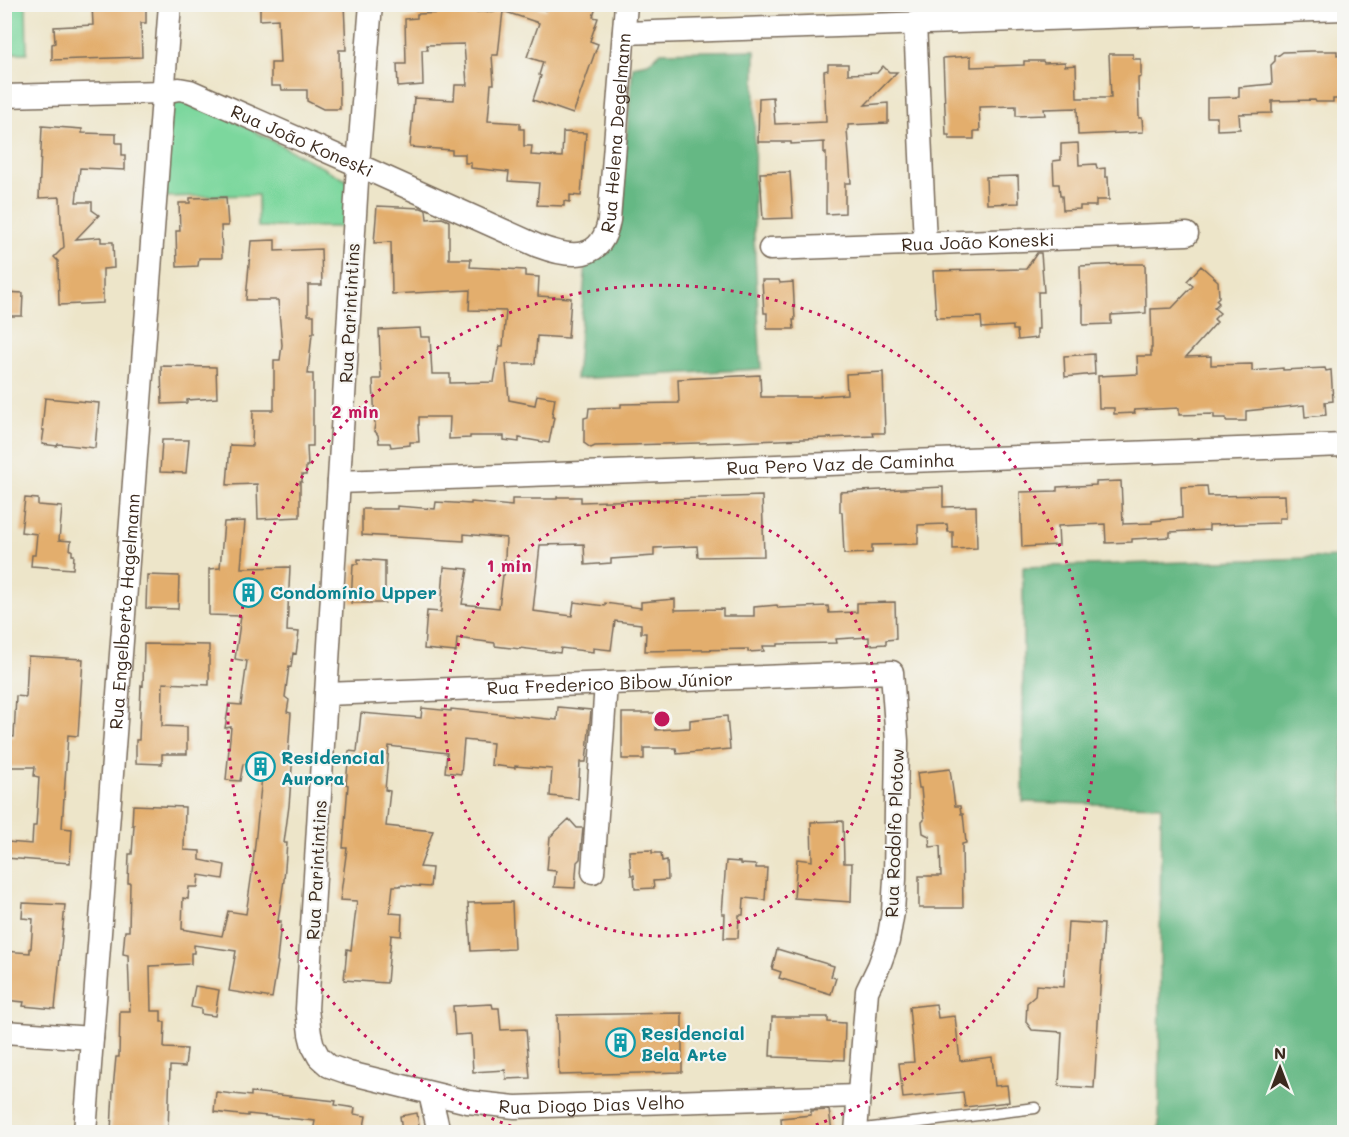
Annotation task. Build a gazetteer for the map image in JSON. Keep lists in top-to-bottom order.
{
  "streets": {
    "street": [
      "Rua Helena Degelmann",
      "Rua João Koneski",
      "Rua Parintintins",
      "Rua Pero Vaz de Caminha",
      "Rua Engelberto Hagelmann",
      "Rua Frederico Bibow Júnior",
      "Rua Rodolfo Plotow",
      "Rua Diogo Dias Velho"
    ]
  },
  "crossings": [
    ["Rua Helena Degelmann", "Rua João Koneski"],
    ["Rua João Koneski", "Rua Parintintins"],
    ["Rua João Koneski", "Rua Engelberto Hagelmann"],
    ["Rua Parintintins", "Rua Pero Vaz de Caminha"],
    ["Rua Parintintins", "Rua Frederico Bibow Júnior"],
    ["Rua Parintintins", "Rua Diogo Dias Velho"],
    ["Rua Frederico Bibow Júnior", "Rua Rodolfo Plotow"],
    ["Rua Rodolfo Plotow", "Rua Diogo Dias Velho"]
  ],
  "places": {
    "building": ["Condomínio Upper", "Residencial Aurora", "Residencial Bela Arte"]
  },
  "north": "top",
  "rings": ["2 min", "1 min"]
}
